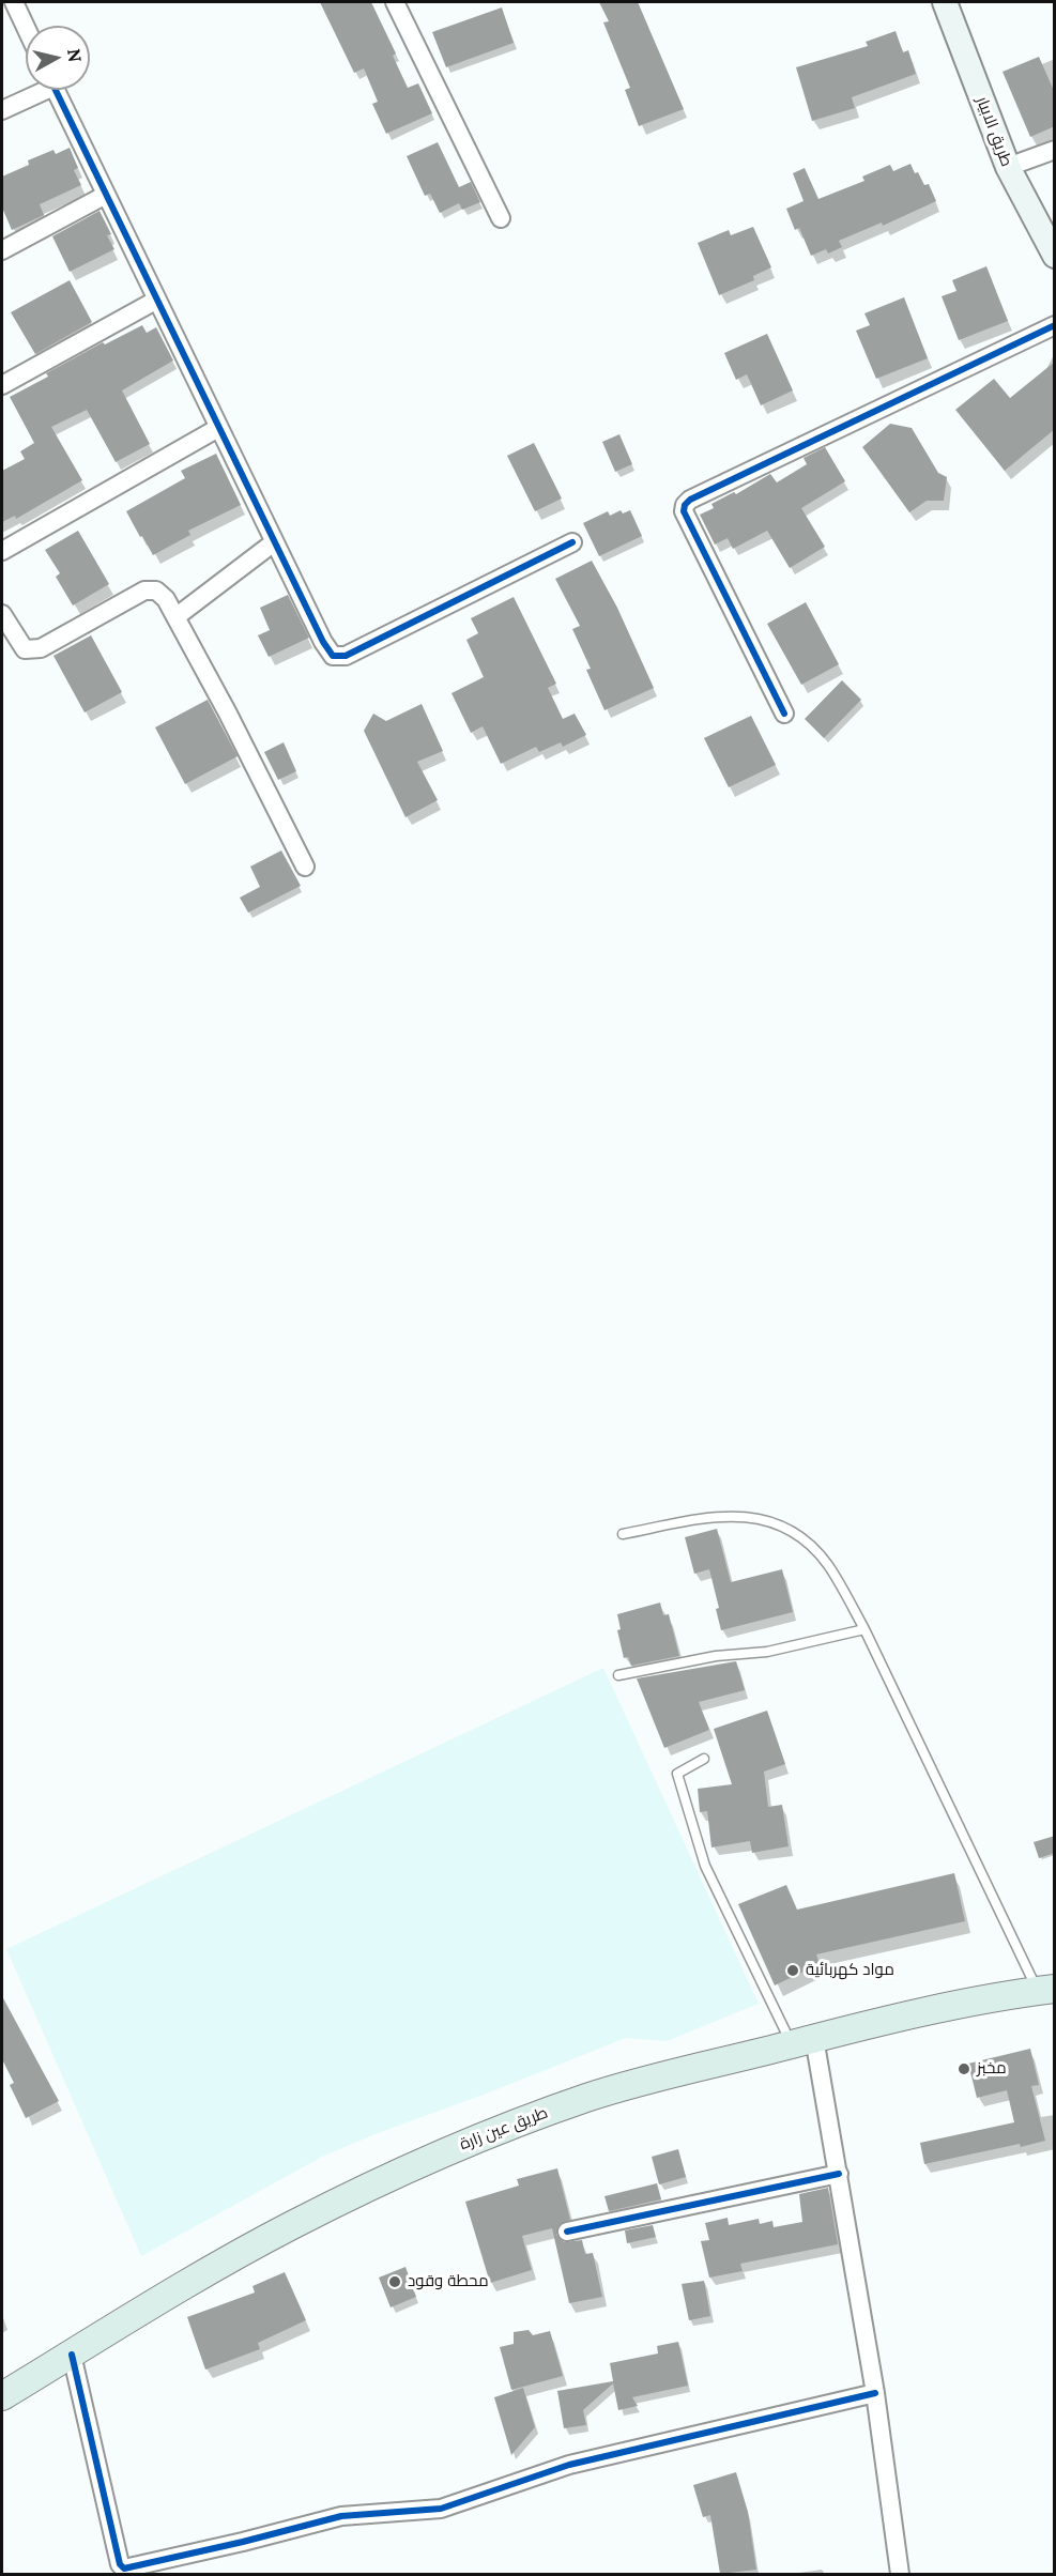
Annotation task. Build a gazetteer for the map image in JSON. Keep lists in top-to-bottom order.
{
  "streets": {
    "main road": ["طريق الابيار", "طريق عين زارة"]
  },
  "places": ["مواد كهربائية", "مخبز", "محطة وقود"],
  "north": "right"
}
